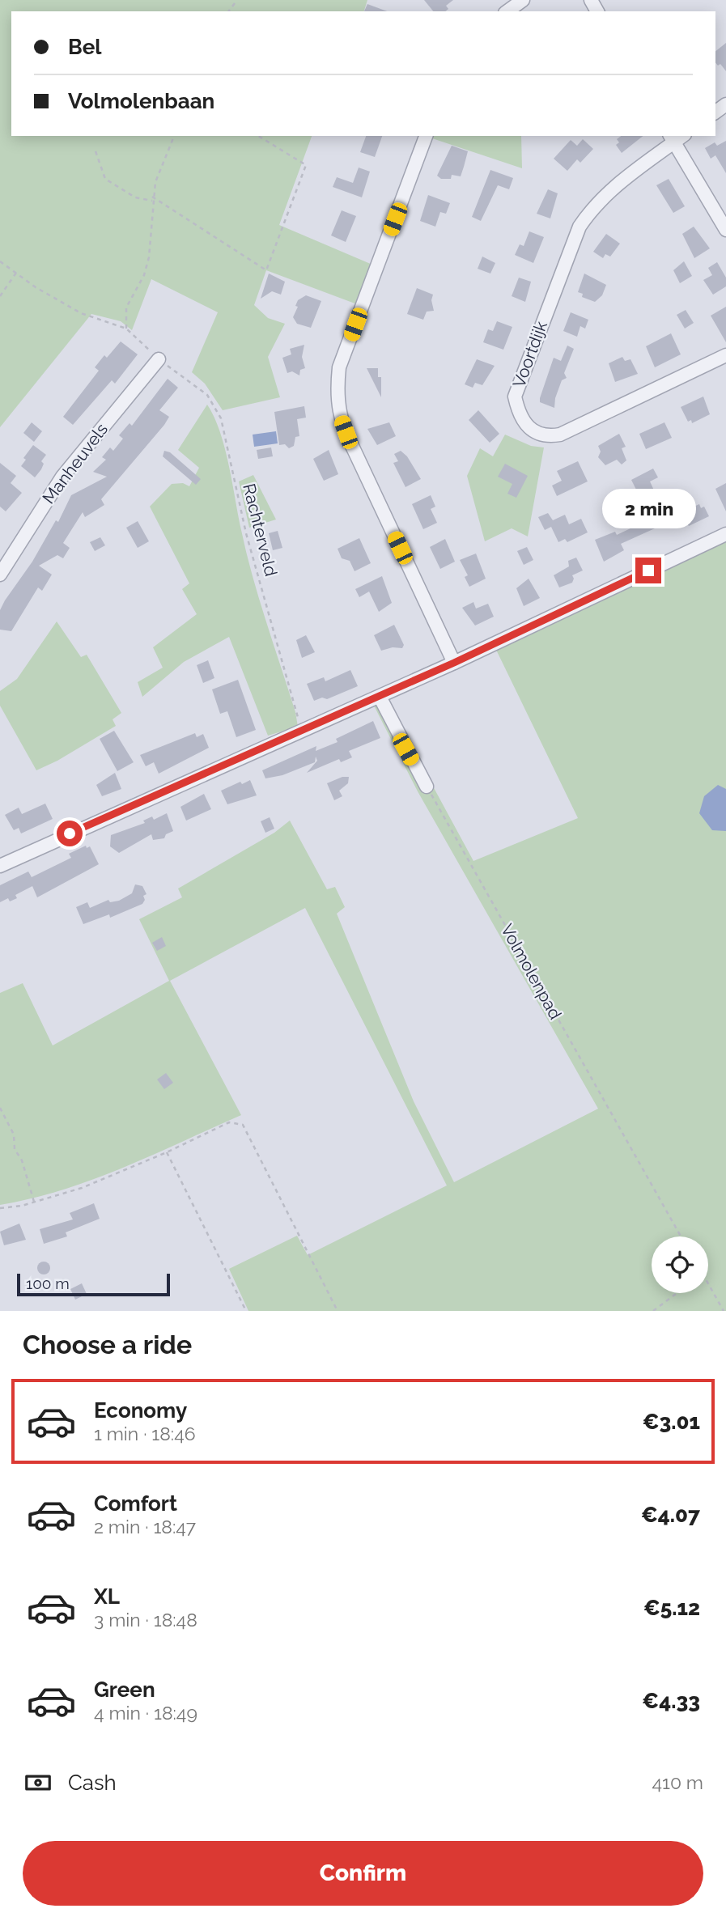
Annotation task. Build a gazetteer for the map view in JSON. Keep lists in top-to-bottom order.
{
  "streets": {
    "street": ["Voortdijk", "Manheuvels"],
    "path": ["Rachterveld", "Volmolenpad"]
  },
  "crossings": [
    ["Manheuvels", "Rachterveld"]
  ],
  "scale_bar": "100 m",
  "page": {
    "banner": ["Bel", "Volmolenbaan"],
    "bubble": "2 min",
    "scale": "100 m",
    "heading": "Choose a ride",
    "list": [
      {
        "name": "Economy",
        "note": "1 min · 18:46",
        "value": "€3.01"
      },
      {
        "name": "Comfort",
        "note": "2 min · 18:47",
        "value": "€4.07"
      },
      {
        "name": "XL",
        "note": "3 min · 18:48",
        "value": "€5.12"
      },
      {
        "name": "Green",
        "note": "4 min · 18:49",
        "value": "€4.33"
      }
    ],
    "pay": ["Cash", "410 m"],
    "buttons": "Confirm"
  }
}
